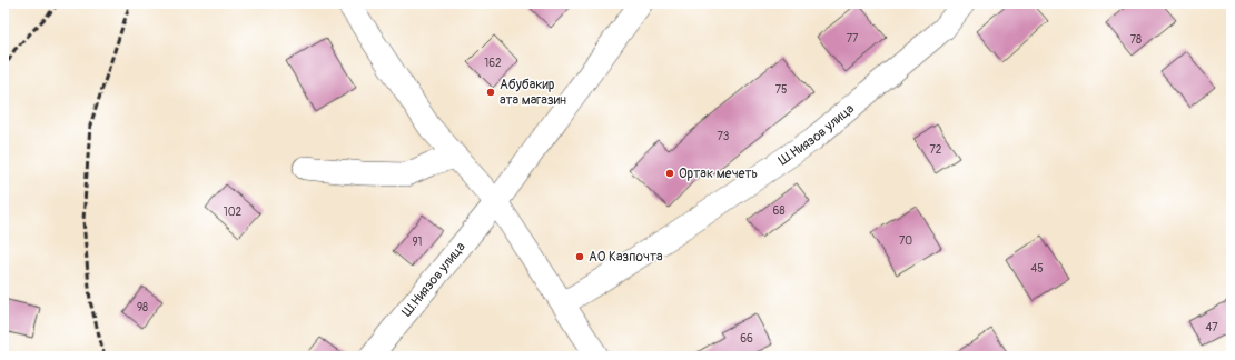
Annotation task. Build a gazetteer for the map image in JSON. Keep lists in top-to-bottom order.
{
  "streets": {
    "street": ["Ш.Ниязов улица"]
  },
  "places": ["Абубакир ата магазин", "Ортак мечеть", "АО Казпочта"],
  "house_numbers": [
    "77",
    "78",
    "162",
    "75",
    "73",
    "72",
    "68",
    "102",
    "70",
    "91",
    "45",
    "98",
    "47",
    "66"
  ]
}
